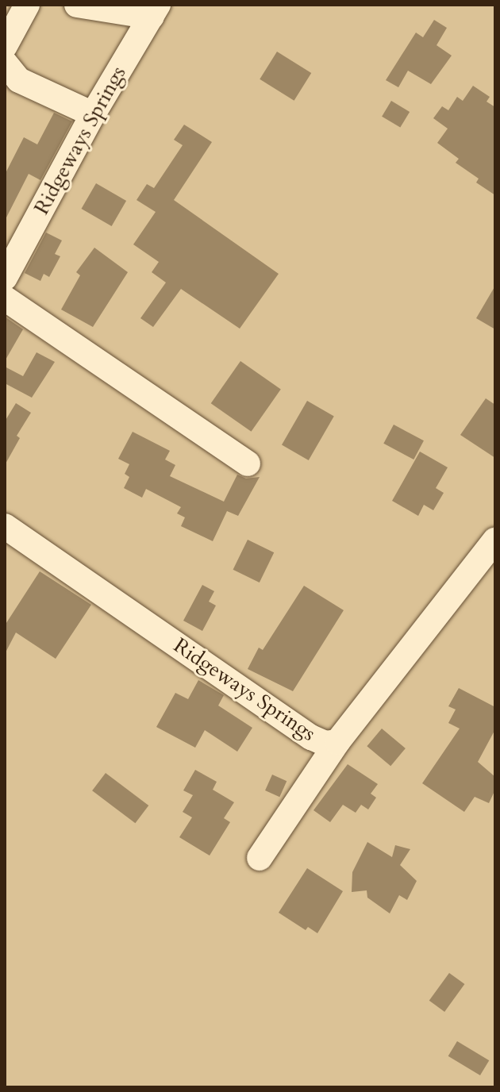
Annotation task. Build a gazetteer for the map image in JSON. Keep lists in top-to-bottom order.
{
  "streets": {
    "street": ["Ridgeways Springs"]
  }
}
